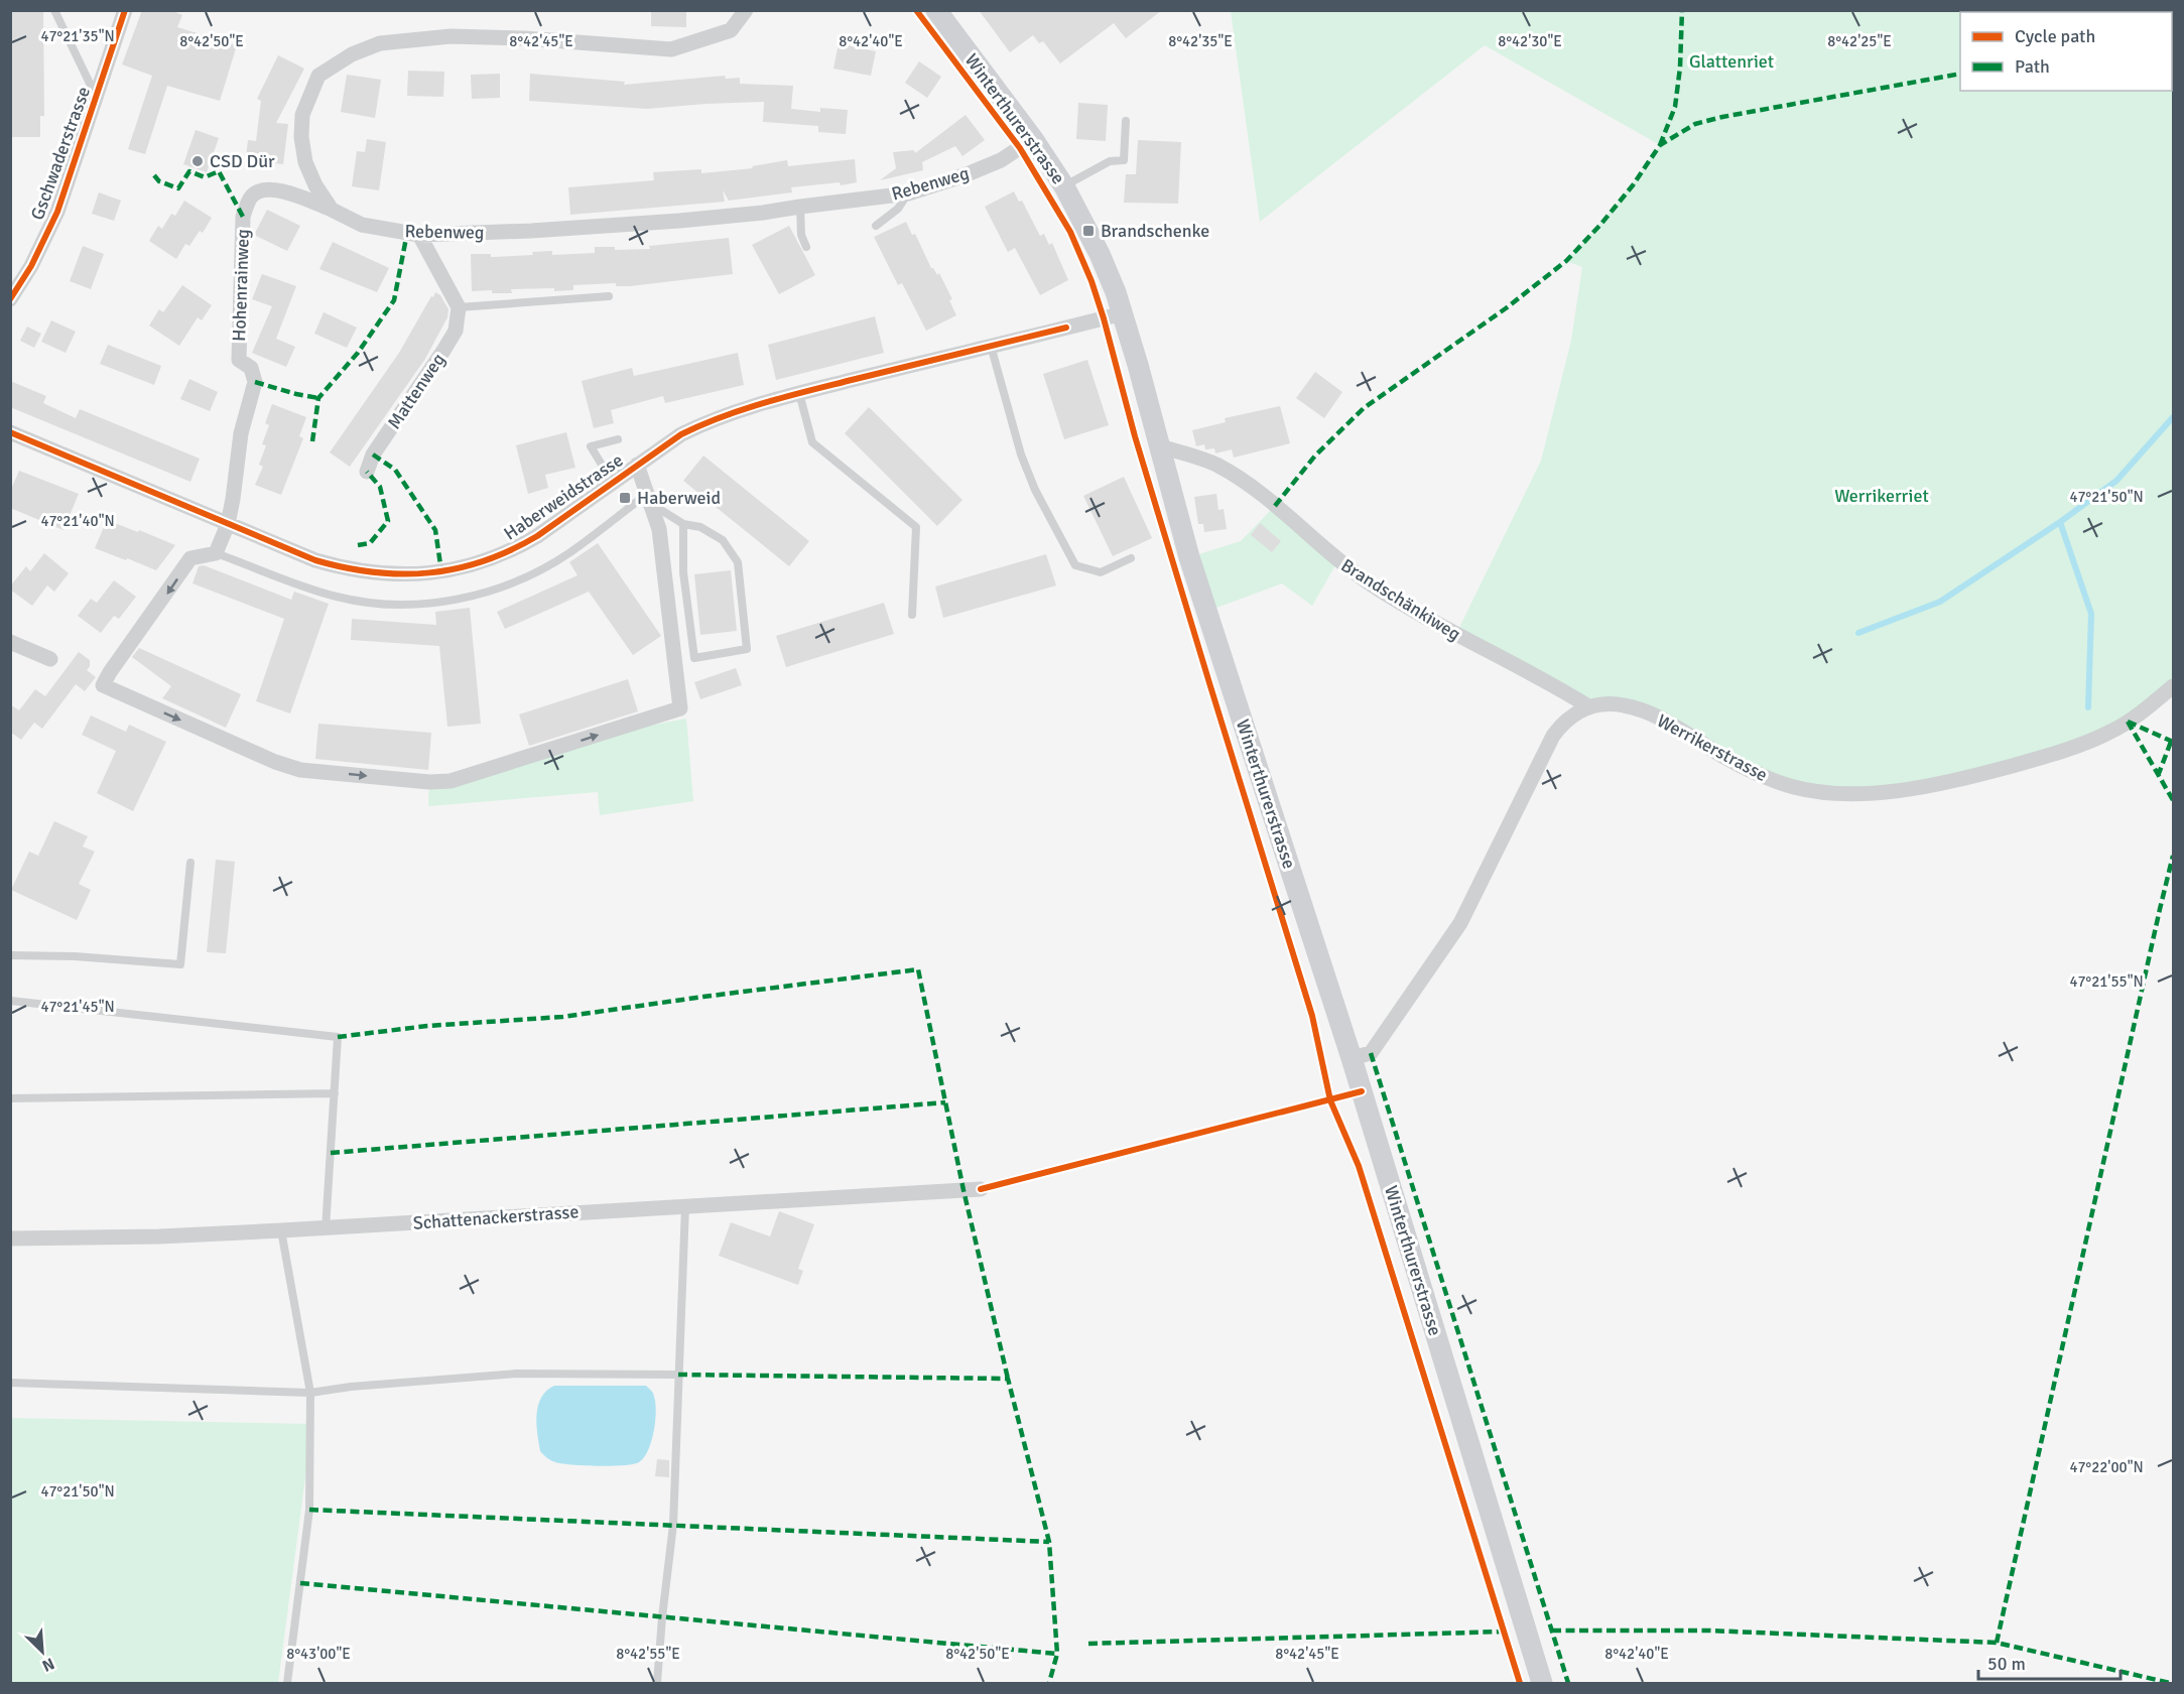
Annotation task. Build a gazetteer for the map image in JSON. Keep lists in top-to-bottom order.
{
  "streets": {
    "main road": ["Winterthurerstrasse"],
    "street": [
      "Gschwaderstrasse",
      "Rebenweg",
      "Hohenrainweg",
      "Mattenweg",
      "Haberweidstrasse",
      "Brandschänkiweg",
      "Werrikerstrasse",
      "Schattenackerstrasse"
    ]
  },
  "crossings": [
    ["Winterthurerstrasse", "Rebenweg"],
    ["Winterthurerstrasse", "Haberweidstrasse"],
    ["Winterthurerstrasse", "Brandschänkiweg"],
    ["Winterthurerstrasse", "Werrikerstrasse"],
    ["Rebenweg", "Hohenrainweg"],
    ["Hohenrainweg", "Haberweidstrasse"],
    ["Brandschänkiweg", "Werrikerstrasse"]
  ],
  "parks": ["Glattenriet", "Werrikerriet"],
  "places": {
    "other": ["CSD Dür"],
    "transit": ["Brandschenke", "Haberweid"]
  },
  "legend": ["Cycle path", "Path"],
  "scale_bar": "50 m",
  "north": "bottom right",
  "coordinates": [
    "47°21'35\"N",
    "8°42'50\"E",
    "8°42'45\"E",
    "8°42'40\"E",
    "8°42'35\"E",
    "8°42'30\"E",
    "8°42'25\"E",
    "47°21'50\"N",
    "47°21'40\"N",
    "47°21'55\"N",
    "47°21'45\"N",
    "47°22'00\"N",
    "8°43'00\"E",
    "8°42'55\"E"
  ]
}
